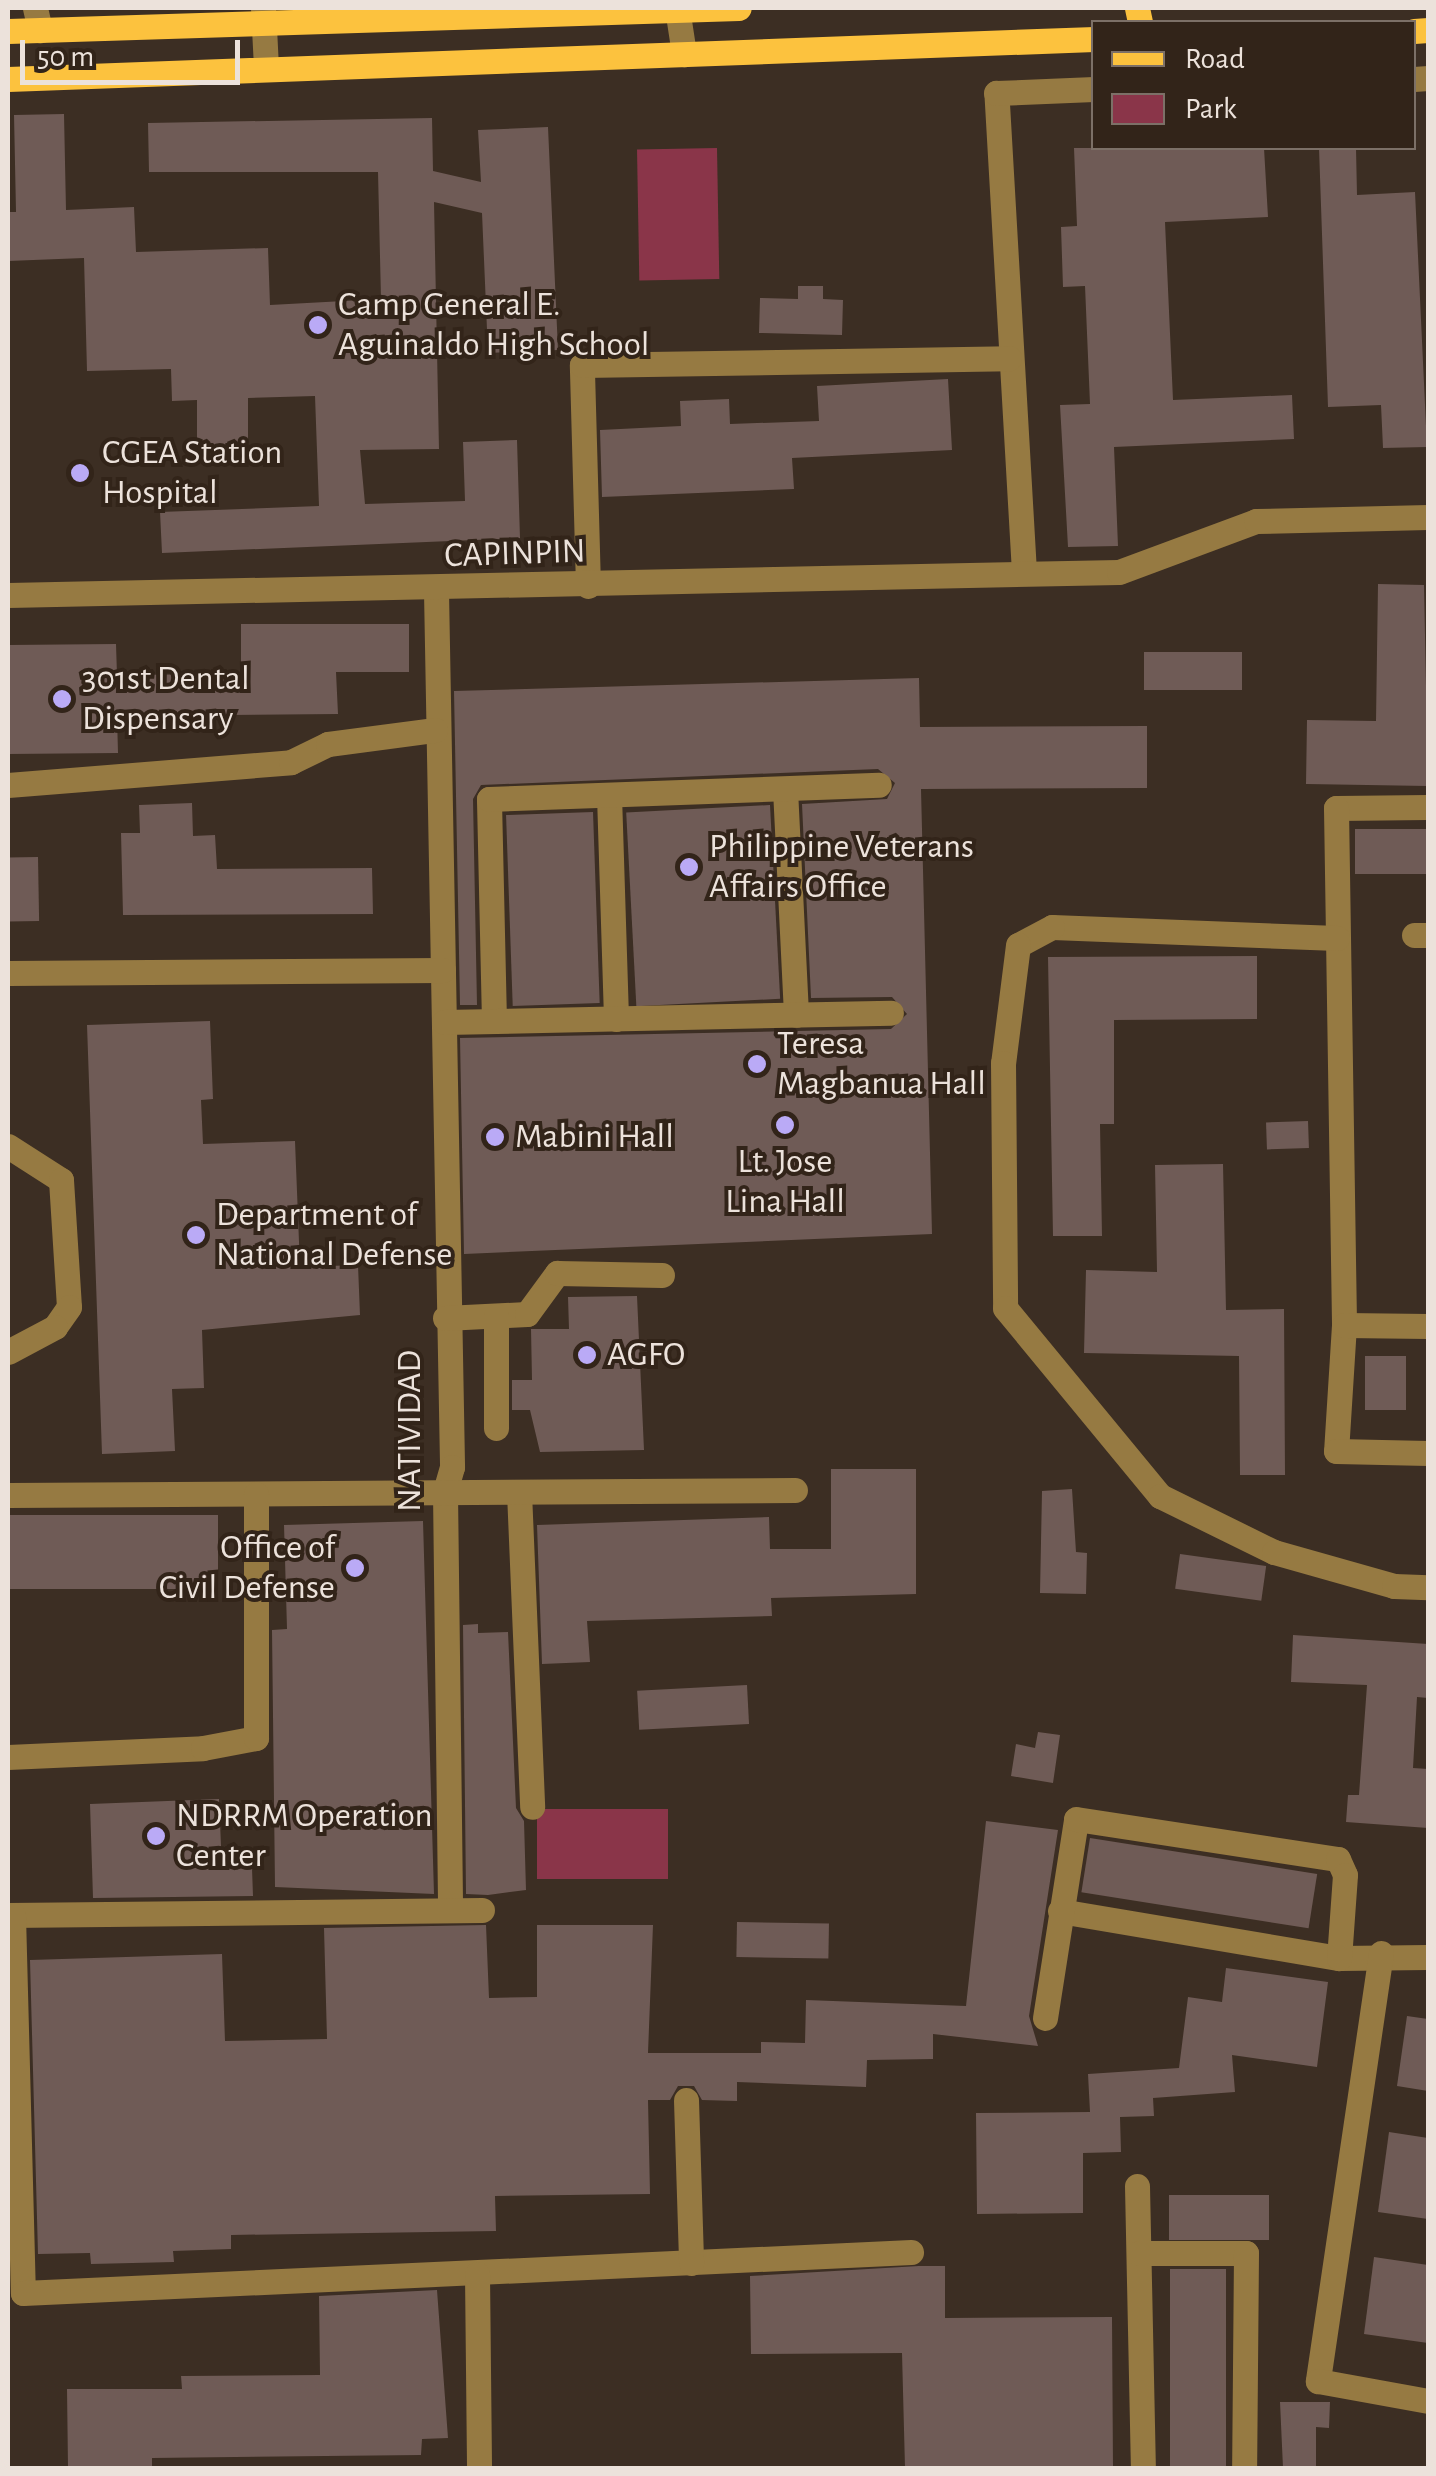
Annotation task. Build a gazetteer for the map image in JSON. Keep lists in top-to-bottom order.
{
  "streets": {
    "street": ["CAPINPIN", "NATIVIDAD"]
  },
  "crossings": [
    ["CAPINPIN", "NATIVIDAD"]
  ],
  "places": [
    "Camp General E. Aguinaldo High School",
    "CGEA Station Hospital",
    "301st Dental Dispensary",
    "Philippine Veterans Affairs Office",
    "Teresa Magbanua Hall",
    "Lt. Jose Lina Hall",
    "Mabini Hall",
    "Department of National Defense",
    "AGFO",
    "Office of Civil Defense",
    "NDRRM Operation Center"
  ],
  "legend": ["Road", "Park"],
  "scale_bar": "50 m"
}
